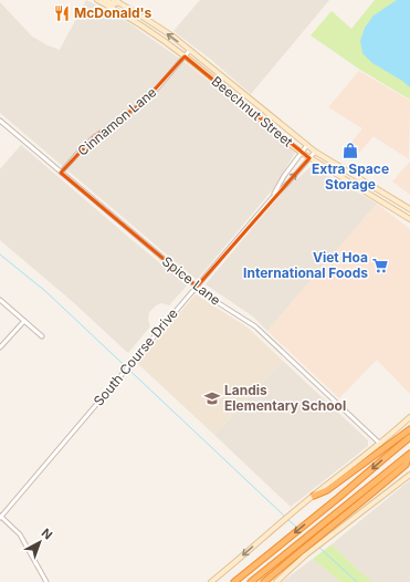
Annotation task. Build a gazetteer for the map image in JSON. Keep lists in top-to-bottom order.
{
  "streets": {
    "main road": ["Beechnut Street"],
    "street": ["Cinnamon Lane", "Spice Lane", "South Course Drive"]
  },
  "crossings": [
    ["Beechnut Street", "Cinnamon Lane"],
    ["Beechnut Street", "South Course Drive"],
    ["Cinnamon Lane", "Spice Lane"],
    ["Spice Lane", "South Course Drive"]
  ],
  "places": {
    "restaurant": ["McDonald's"],
    "shop": ["Extra Space Storage"],
    "supermarket": ["Viet Hoa International Foods"],
    "school or university": ["Landis Elementary School"]
  },
  "north": "top right"
}
